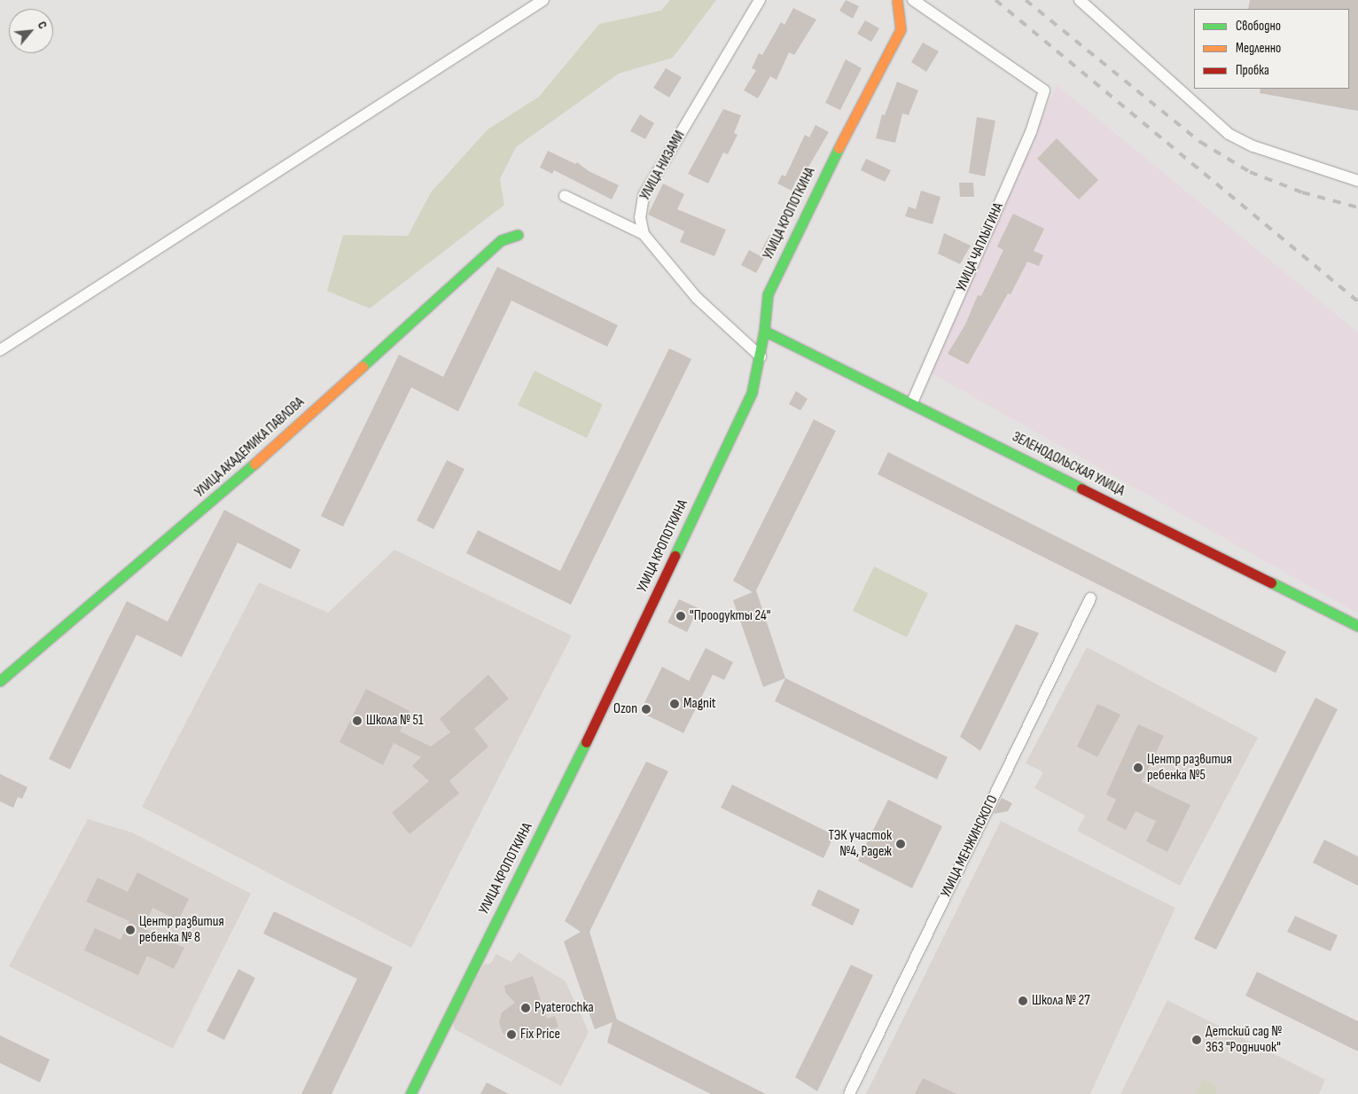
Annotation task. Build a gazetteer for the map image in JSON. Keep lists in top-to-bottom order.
{
  "streets": {
    "street": [
      "УЛИЦА НИЗАМИ",
      "УЛИЦА КРОПОТКИНА",
      "УЛИЦА ЧАПЛЫГИНА",
      "УЛИЦА АКАДЕМИКА ПАВЛОВА",
      "ЗЕЛЕНОДОЛЬСКАЯ УЛИЦА",
      "УЛИЦА МЕНЖИНСКОГО"
    ]
  },
  "crossings": [
    ["УЛИЦА КРОПОТКИНА", "ЗЕЛЕНОДОЛЬСКАЯ УЛИЦА"],
    ["УЛИЦА ЧАПЛЫГИНА", "ЗЕЛЕНОДОЛЬСКАЯ УЛИЦА"]
  ],
  "places": [
    "\"Проодукты 24\"",
    "Magnit",
    "Ozon",
    "Школа № 51",
    "Центр развития ребенка №5",
    "ТЭК участок №4, Радеж",
    "Центр развития ребенка № 8",
    "Школа № 27",
    "Pyaterochka",
    "Fix Price",
    "Детский сад № 363 \"Родничок\""
  ],
  "legend": ["Свободно", "Медленно", "Пробка"],
  "north": "top right"
}
